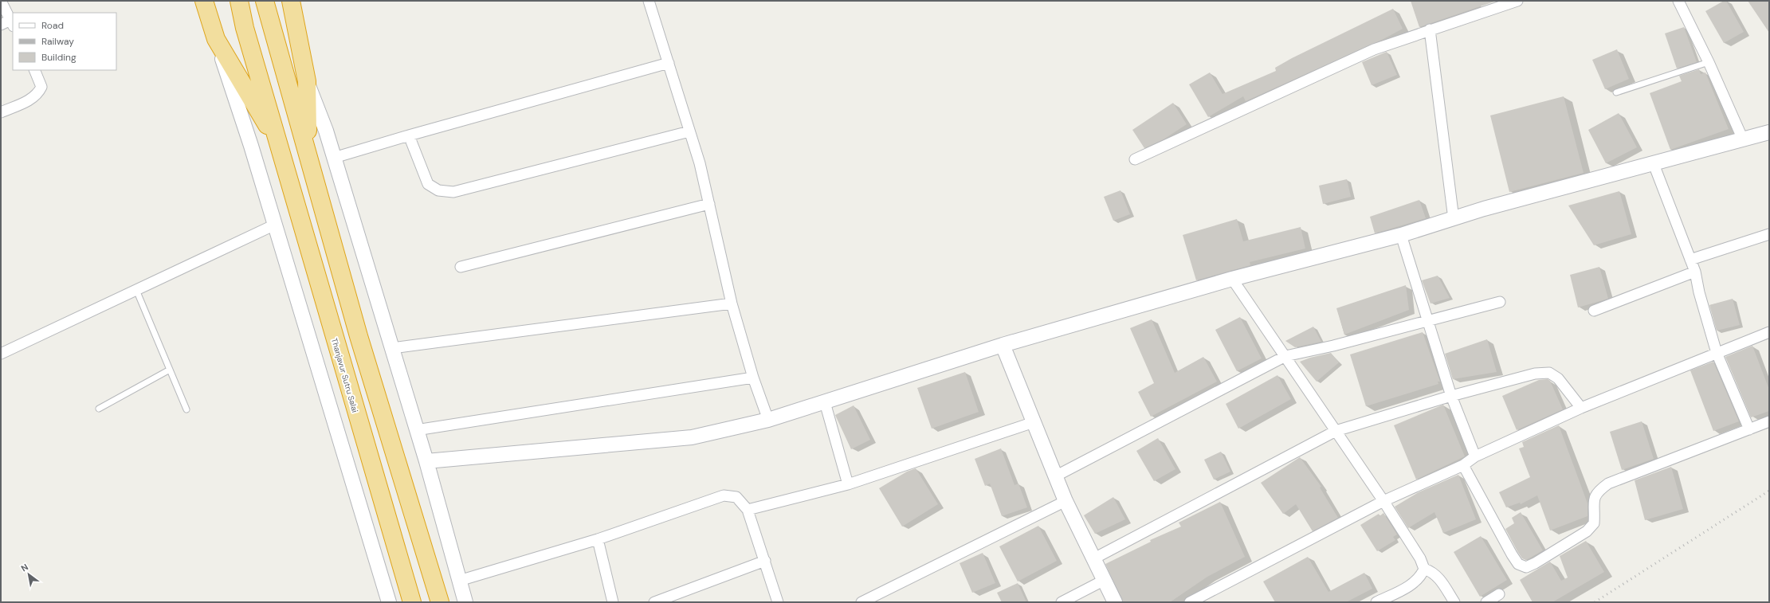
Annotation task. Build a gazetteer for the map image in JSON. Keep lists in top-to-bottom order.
{
  "streets": {
    "highway": ["Thanjavur Sutru Salai"]
  },
  "legend": ["Road", "Railway", "Building"],
  "north": "top left"
}
